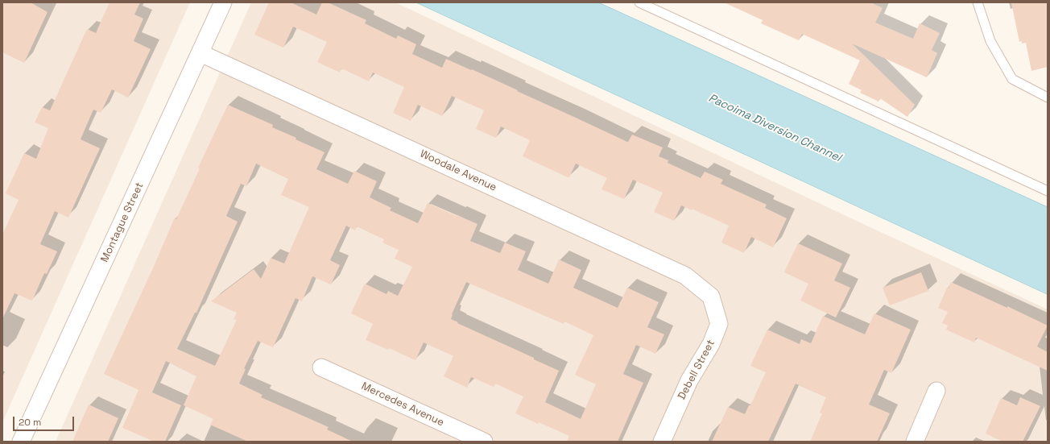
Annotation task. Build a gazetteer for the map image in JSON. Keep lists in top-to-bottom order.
{
  "streets": {
    "street": [
      "Woodale Avenue",
      "Montague Street",
      "Debell Street",
      "Mercedes Avenue"
    ]
  },
  "crossings": [
    ["Woodale Avenue", "Montague Street"],
    ["Woodale Avenue", "Debell Street"]
  ],
  "water": ["Pacoima Diversion Channel"],
  "scale_bar": "20 m"
}
